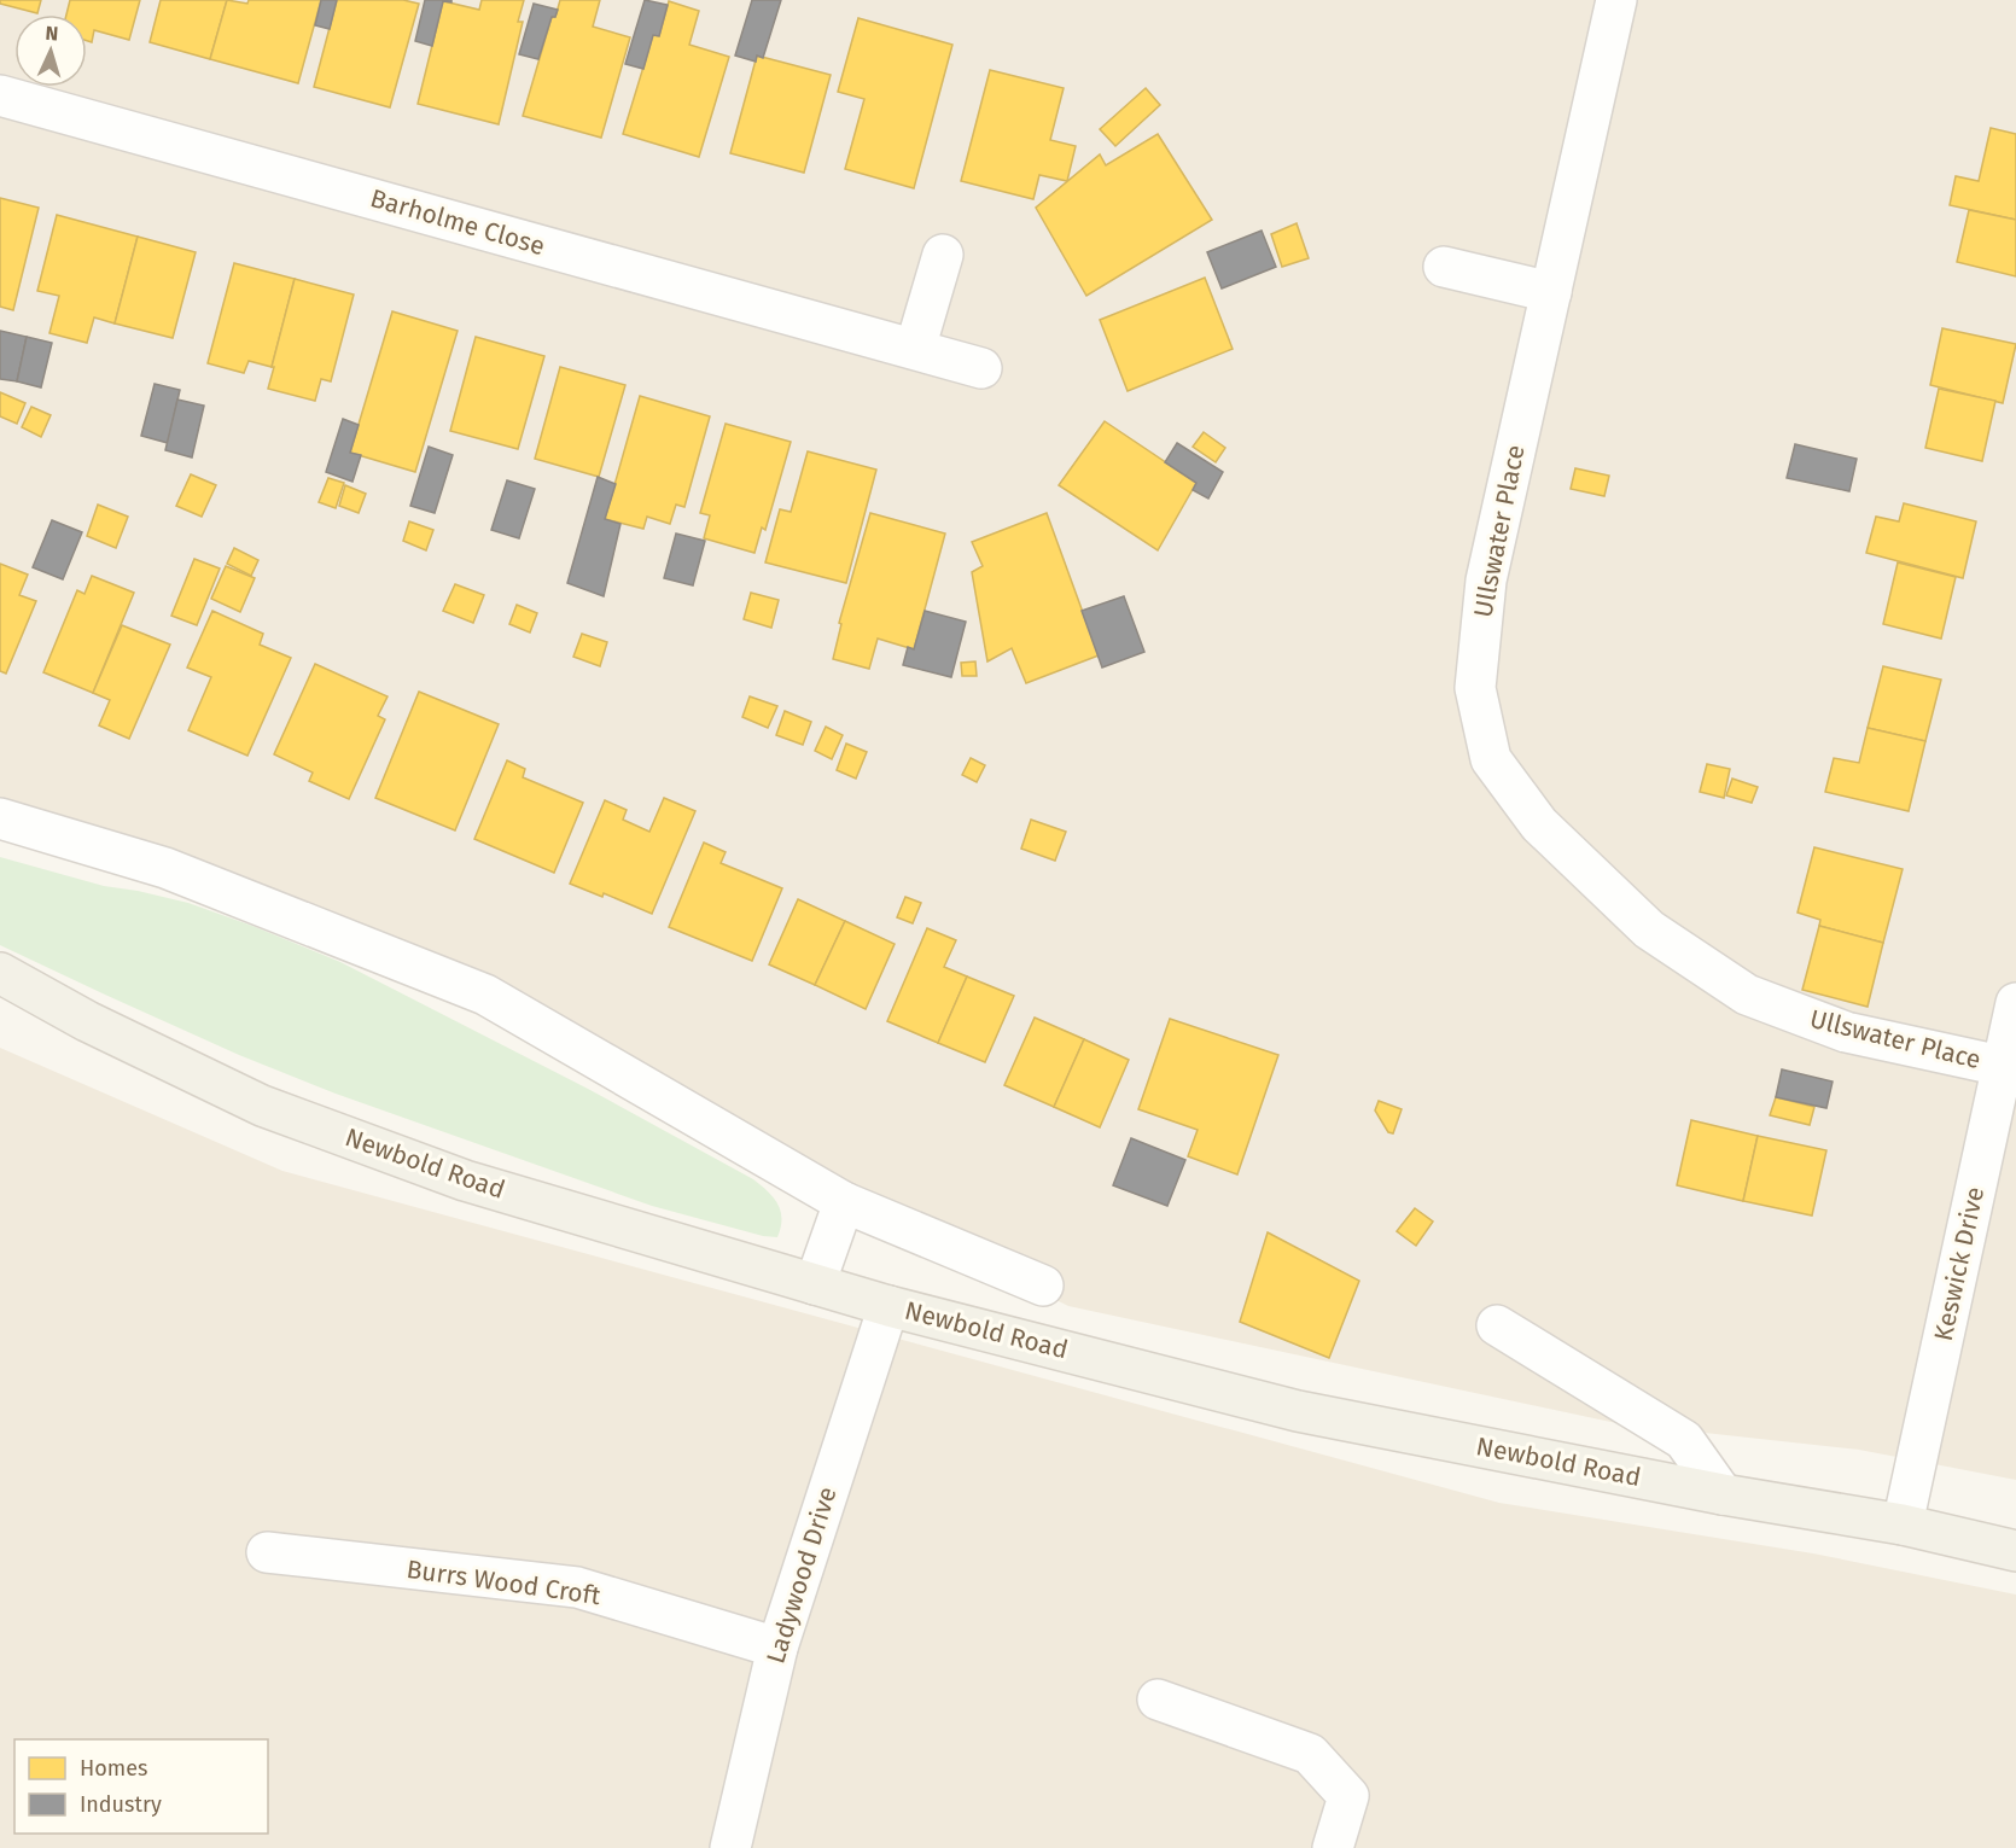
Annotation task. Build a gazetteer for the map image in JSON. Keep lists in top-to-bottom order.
{
  "streets": {
    "main road": ["Newbold Road"],
    "street": [
      "Barholme Close",
      "Ullswater Place",
      "Keswick Drive",
      "Ladywood Drive",
      "Burrs Wood Croft"
    ]
  },
  "crossings": [
    ["Ullswater Place", "Keswick Drive"],
    ["Newbold Road", "Keswick Drive"],
    ["Newbold Road", "Ladywood Drive"],
    ["Ladywood Drive", "Burrs Wood Croft"]
  ],
  "legend": ["Homes", "Industry"],
  "north": "top"
}
